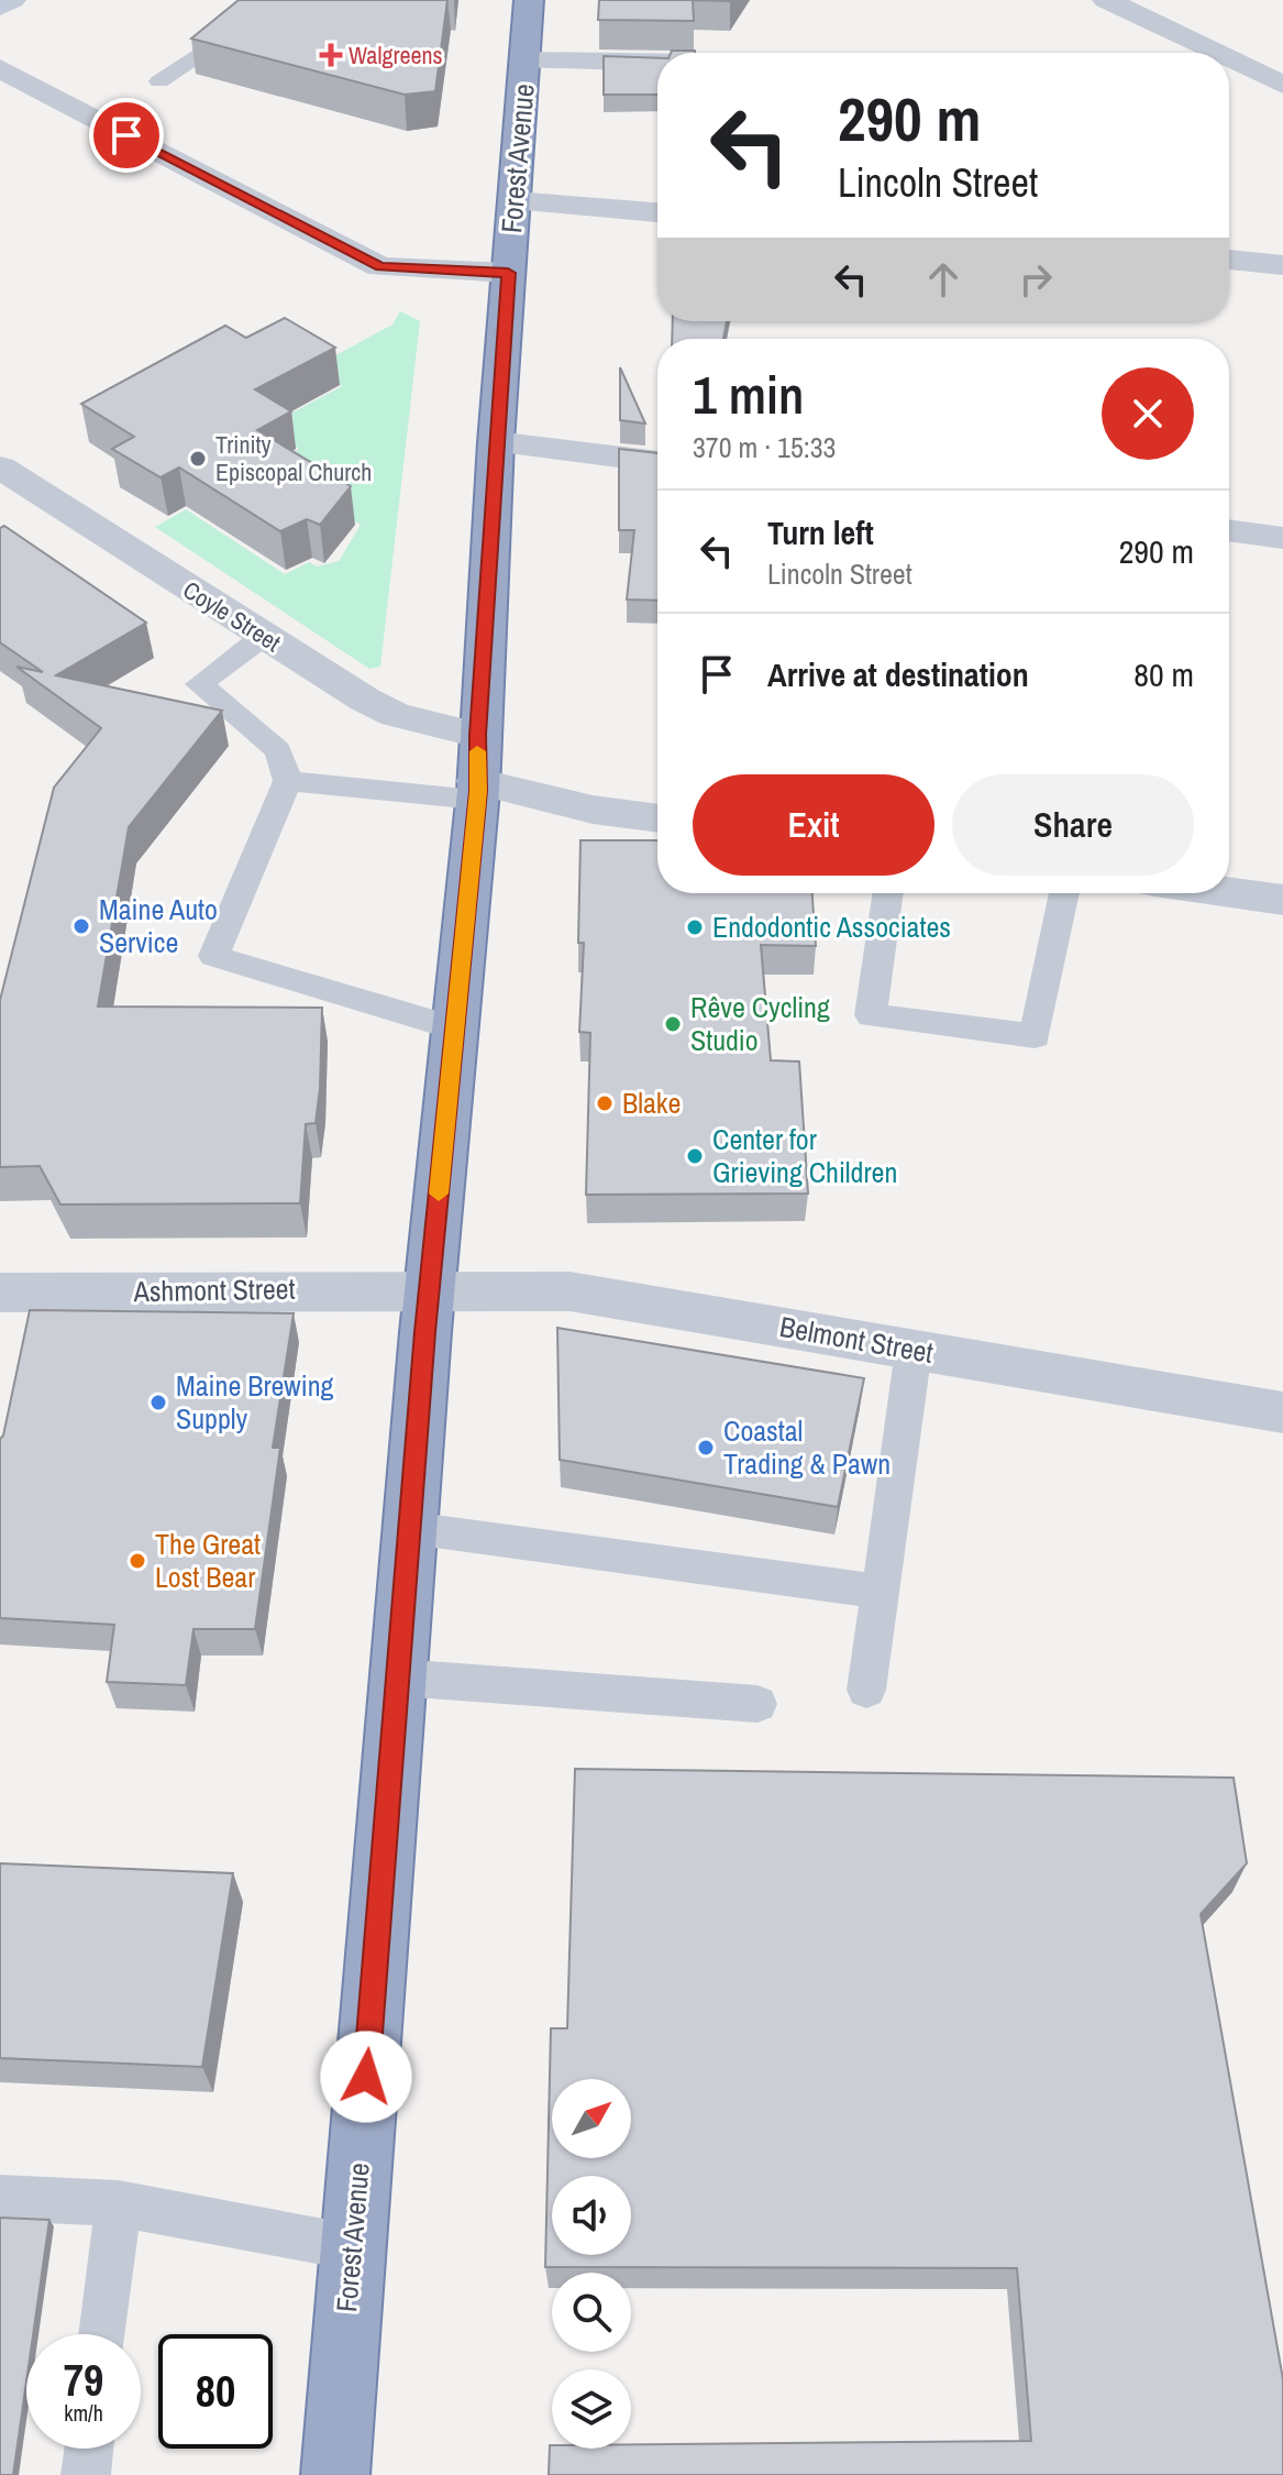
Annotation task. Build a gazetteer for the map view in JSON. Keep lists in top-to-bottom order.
{
  "streets": {
    "highway": ["Forest Avenue"],
    "street": ["Coyle Street", "Ashmont Street", "Belmont Street"]
  },
  "crossings": [
    ["Forest Avenue", "Coyle Street"],
    ["Forest Avenue", "Ashmont Street"],
    ["Forest Avenue", "Belmont Street"],
    ["Ashmont Street", "Belmont Street"]
  ],
  "places": {
    "health": ["Walgreens"],
    "other": [
      "Trinity Episcopal Church",
      "Maine Auto Service",
      "Endodontic Associates",
      "Rêve Cycling Studio",
      "Blake",
      "Center for Grieving Children",
      "Maine Brewing Supply",
      "Coastal Trading & Pawn",
      "The Great Lost Bear"
    ]
  },
  "north": "top right",
  "page": {
    "turn": ["290 m", "Lincoln Street"],
    "heading": ["1 min", "370 m · 15:33"],
    "list": [
      {
        "name": "Turn left",
        "note": "Lincoln Street",
        "value": "290 m"
      },
      {
        "name": "Arrive at destination",
        "value": "80 m"
      }
    ],
    "buttons": ["Exit", "Share"],
    "speed": "79 km/h",
    "limit": "80"
  }
}
